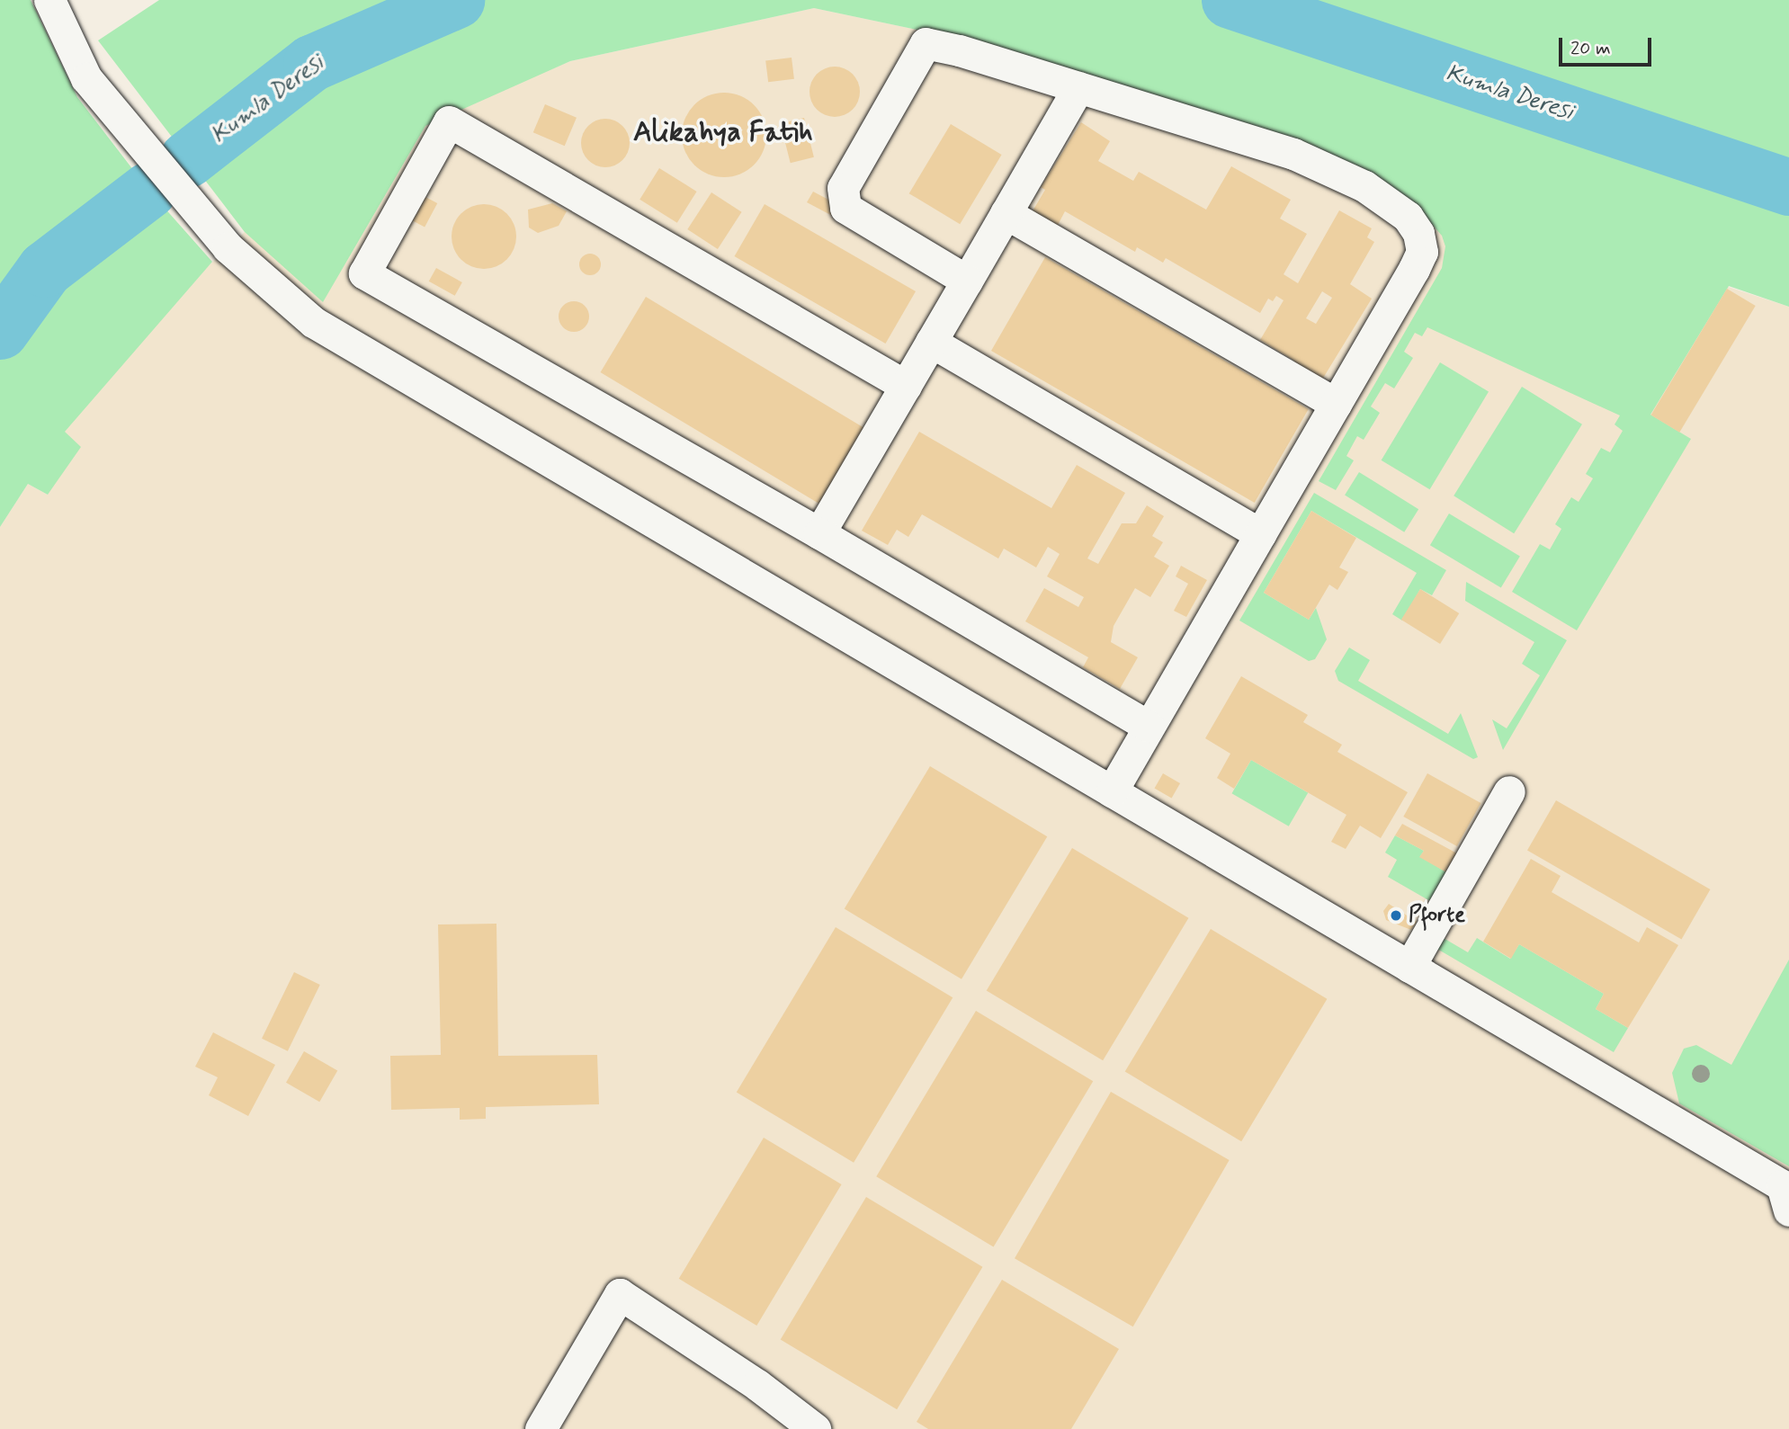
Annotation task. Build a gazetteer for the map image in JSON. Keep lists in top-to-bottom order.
{
  "districts": ["Alikahya Fatih"],
  "water": ["Kumla Deresi"],
  "places": ["Pforte"],
  "scale_bar": "20 m"
}
